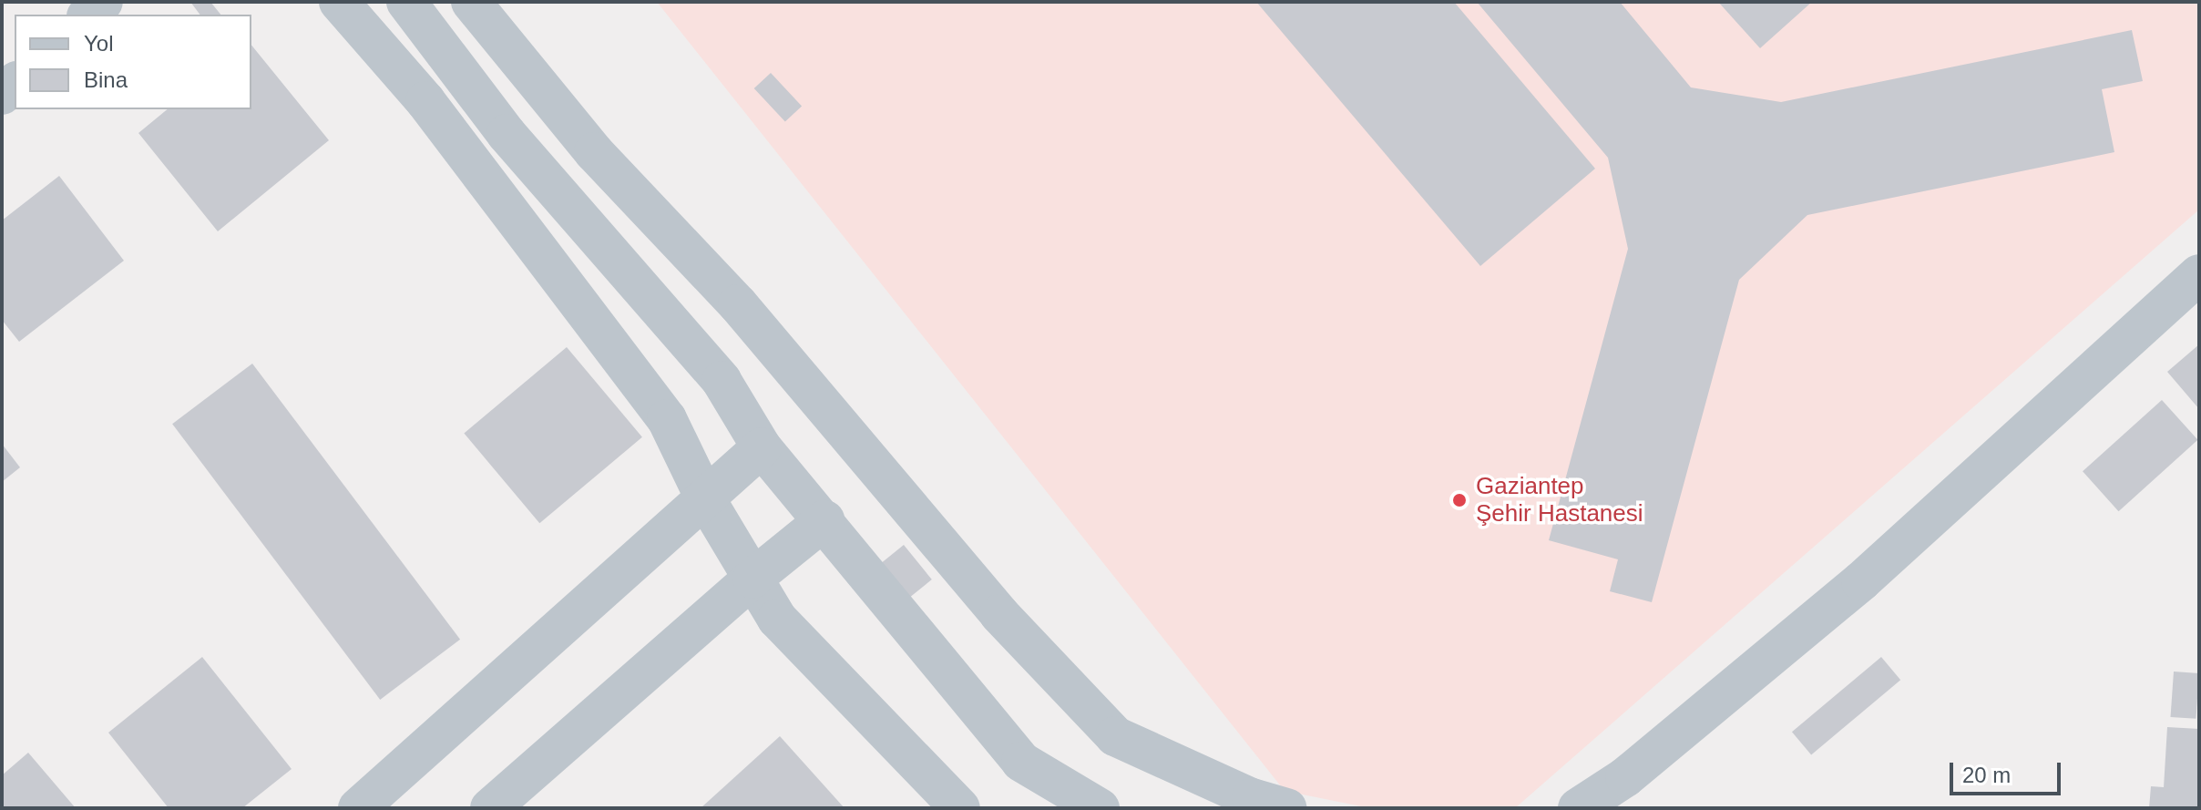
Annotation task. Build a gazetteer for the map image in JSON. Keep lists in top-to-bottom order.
{
  "places": ["Gaziantep Şehir Hastanesi"],
  "legend": ["Yol", "Bina"],
  "scale_bar": "20 m"
}
